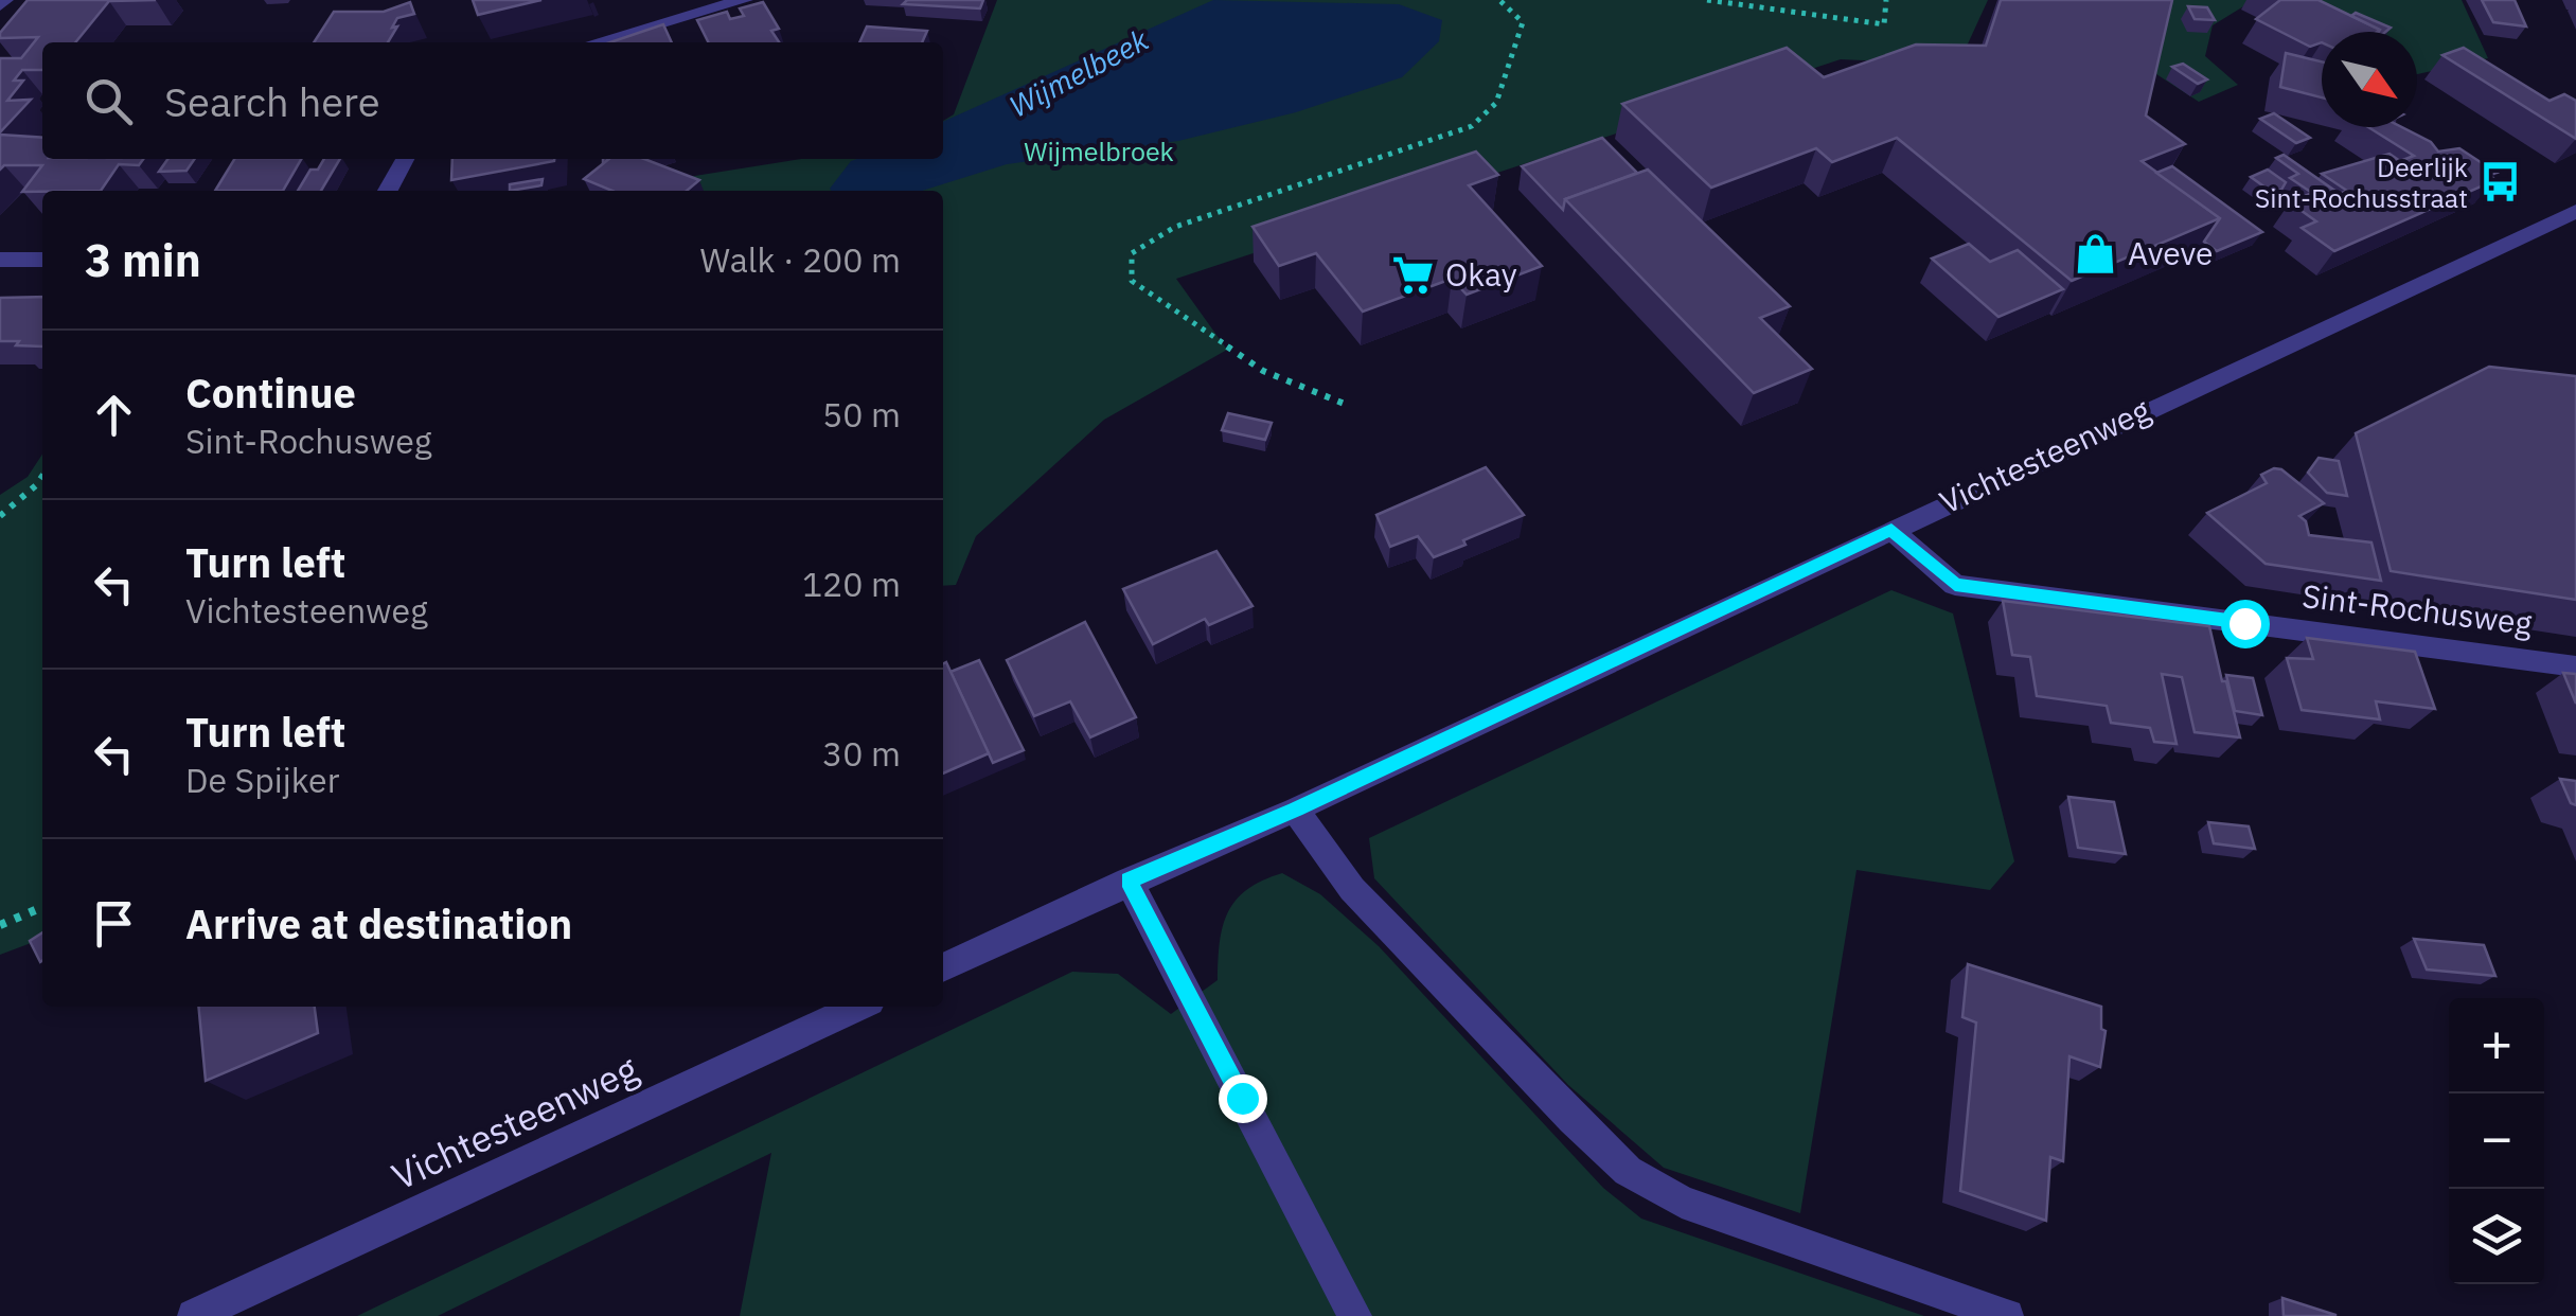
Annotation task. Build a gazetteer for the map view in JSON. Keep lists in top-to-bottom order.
{
  "streets": {
    "street": ["Vichtesteenweg", "Sint-Rochusweg"]
  },
  "crossings": [
    ["Vichtesteenweg", "Sint-Rochusweg"]
  ],
  "water": ["Wijmelbeek"],
  "parks": ["Wijmelbroek"],
  "places": {
    "bus stop": ["Deerlijk Sint-Rochusstraat"],
    "shop": ["Aveve"],
    "supermarket": ["Okay"]
  },
  "north": "bottom right",
  "page": {
    "search": "Search here",
    "heading": ["3 min", "Walk · 200 m"],
    "list": [
      ["Continue", "Sint-Rochusweg", "50 m"],
      ["Turn left", "Vichtesteenweg", "120 m"],
      ["Turn left", "De Spijker", "30 m"],
      "Arrive at destination"
    ],
    "map_buttons": ["+", "−"]
  }
}
